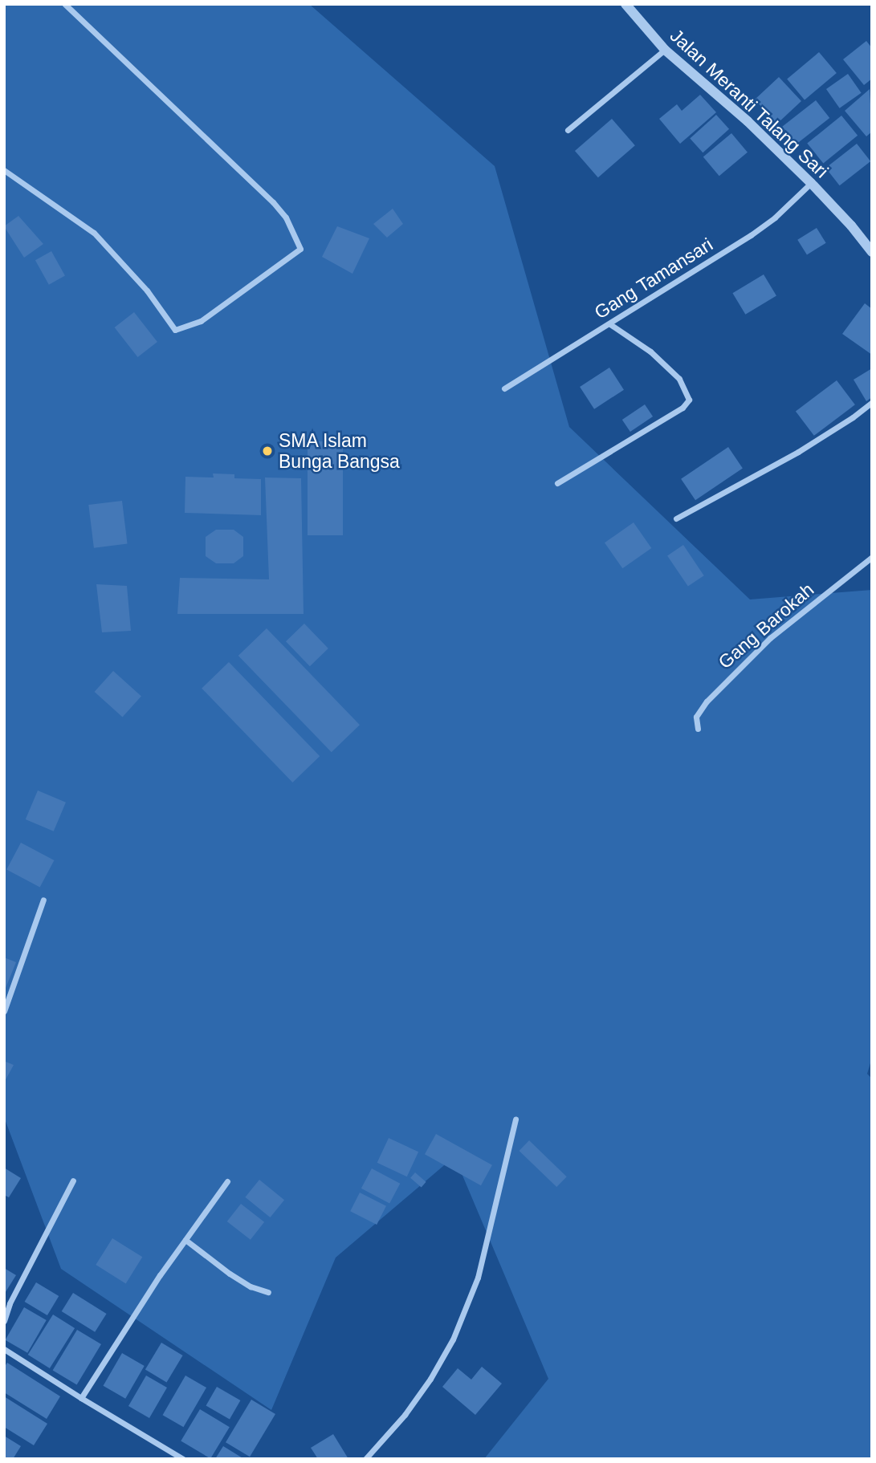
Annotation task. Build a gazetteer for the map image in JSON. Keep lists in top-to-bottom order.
{
  "streets": {
    "street": ["Jalan Meranti Talang Sari", "Gang Tamansari", "Gang Barokah"]
  },
  "crossings": [
    ["Jalan Meranti Talang Sari", "Gang Tamansari"]
  ],
  "places": ["SMA Islam Bunga Bangsa"]
}
